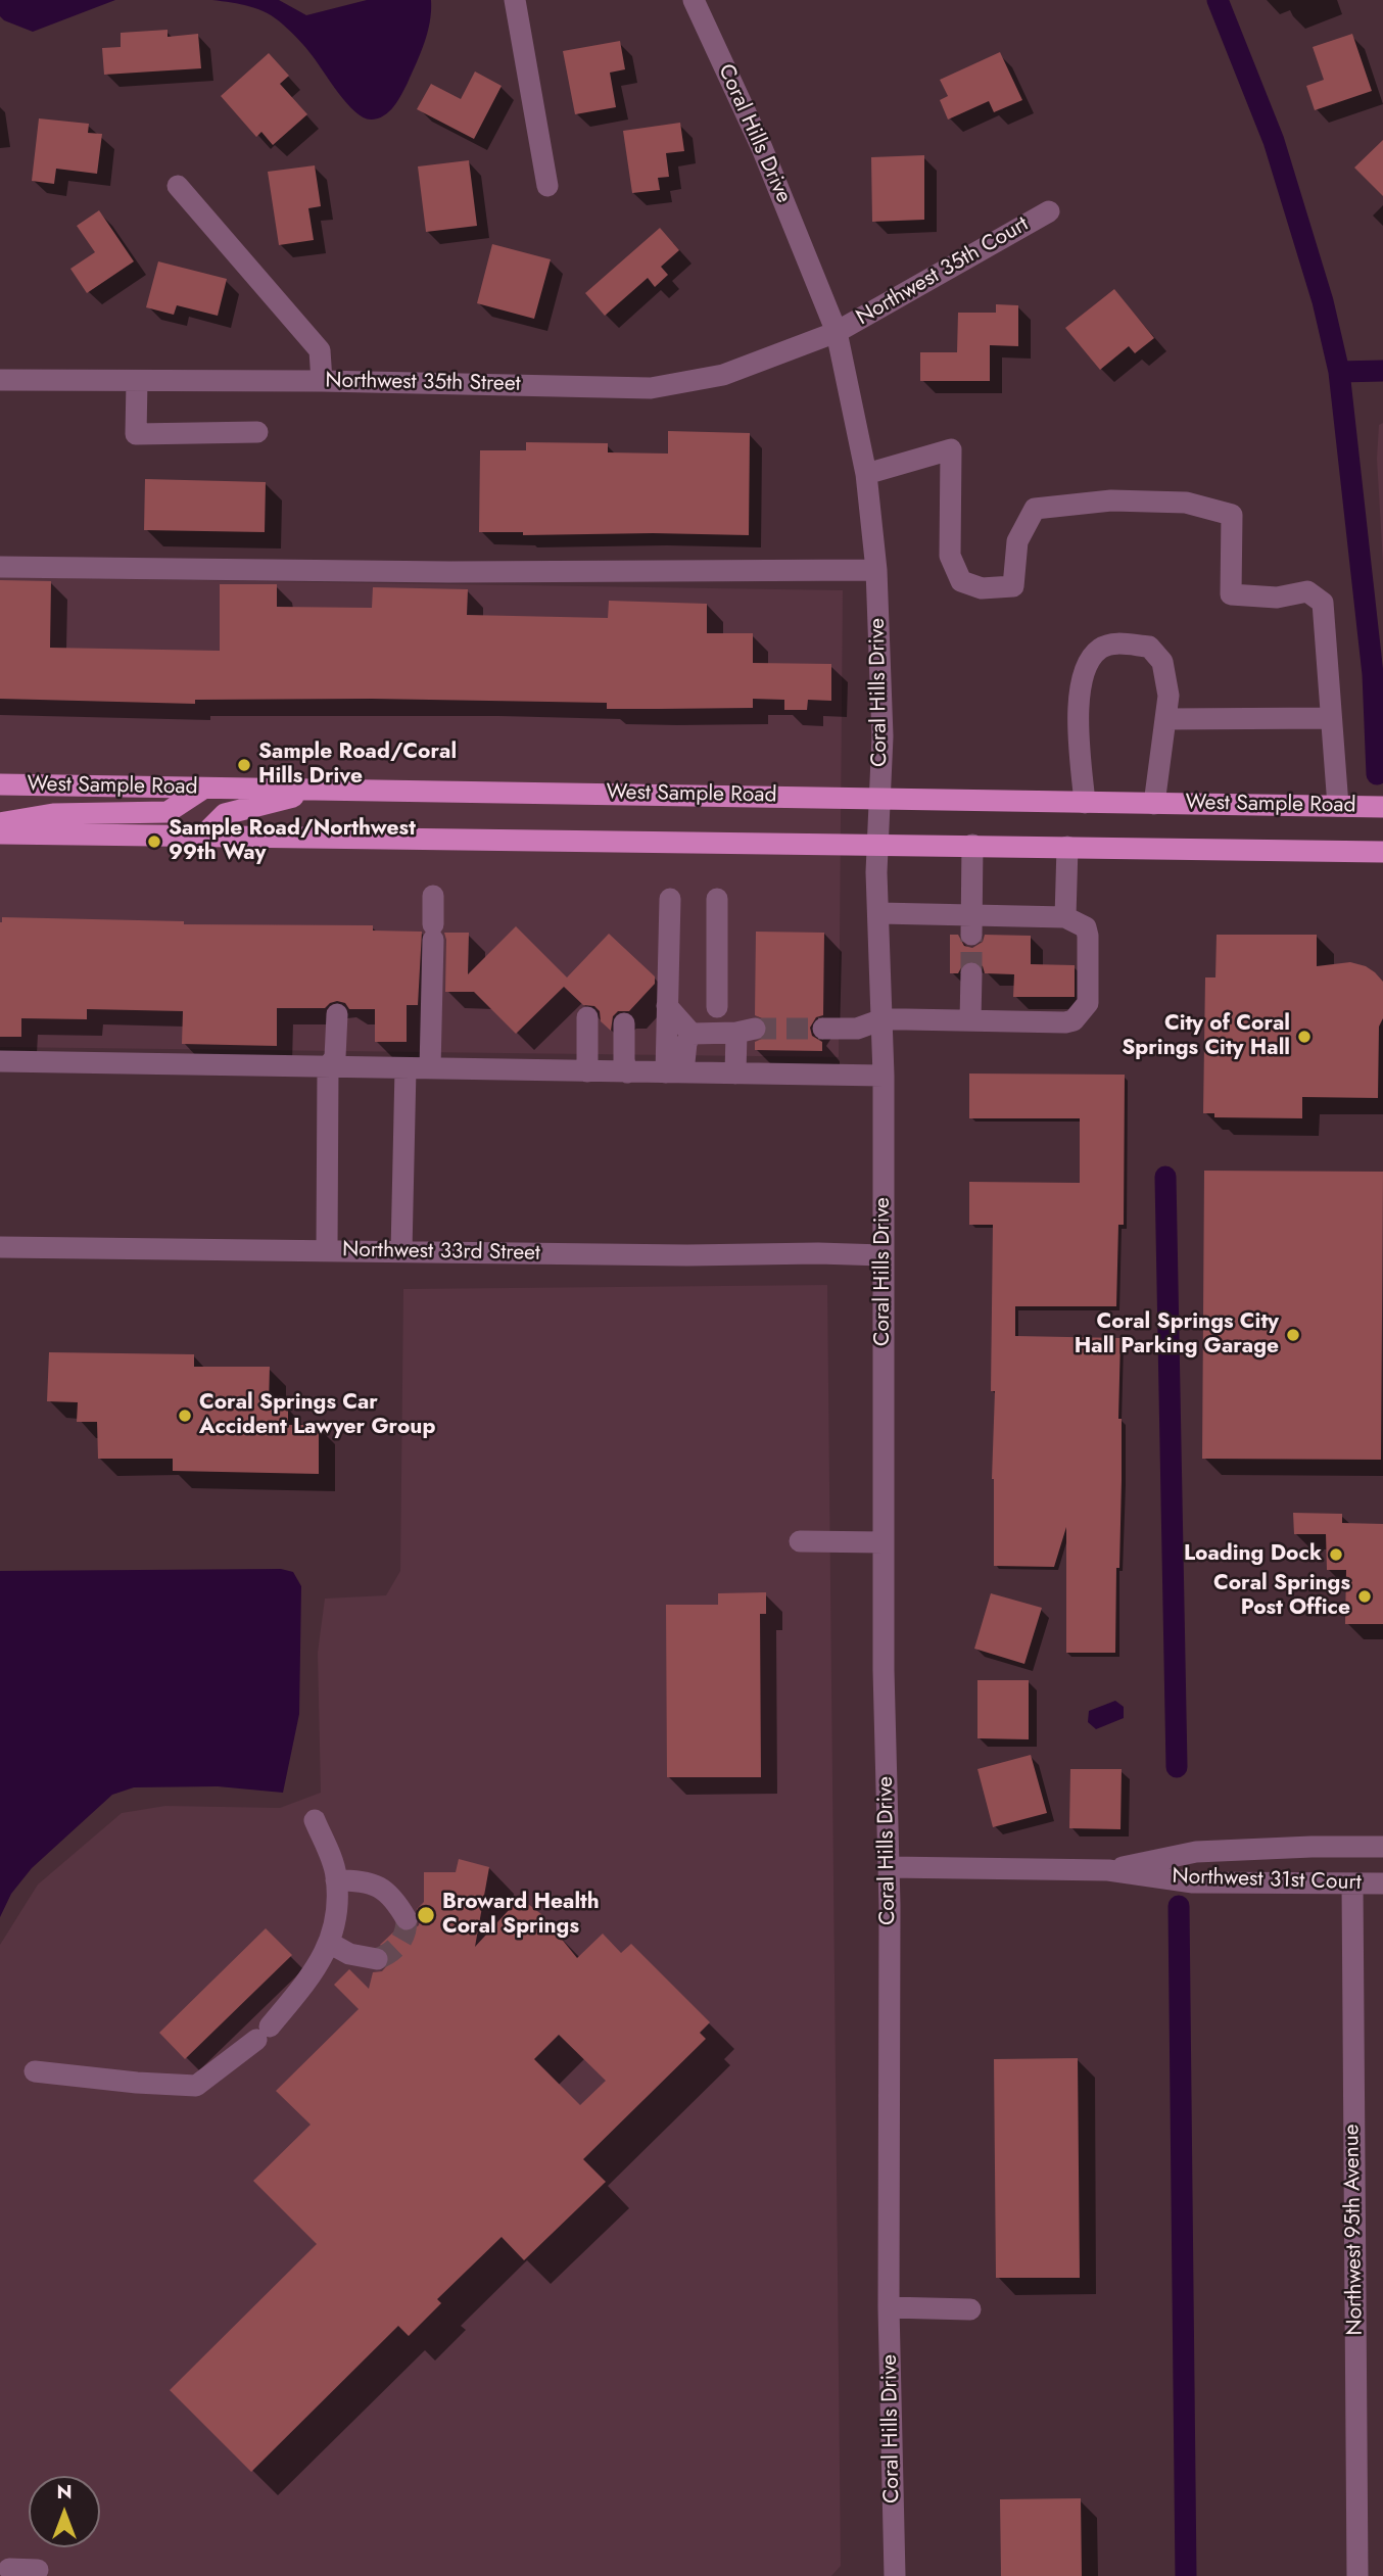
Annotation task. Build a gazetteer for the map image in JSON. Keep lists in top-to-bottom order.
{
  "streets": {
    "main road": ["West Sample Road"],
    "street": [
      "Coral Hills Drive",
      "Northwest 35th Court",
      "Northwest 35th Street",
      "Northwest 33rd Street",
      "Northwest 31st Court",
      "Northwest 95th Avenue"
    ]
  },
  "crossings": [
    ["Coral Hills Drive", "Northwest 35th Court"],
    ["Coral Hills Drive", "Northwest 35th Street"],
    ["Coral Hills Drive", "West Sample Road"],
    ["Coral Hills Drive", "Northwest 33rd Street"],
    ["Coral Hills Drive", "Northwest 31st Court"],
    ["Northwest 35th Court", "Northwest 35th Street"],
    ["Northwest 31st Court", "Northwest 95th Avenue"]
  ],
  "places": [
    "Sample Road/Coral Hills Drive",
    "Sample Road/Northwest 99th Way",
    "City of Coral Springs City Hall",
    "Coral Springs City Hall Parking Garage",
    "Coral Springs Car Accident Lawyer Group",
    "Loading Dock",
    "Coral Springs Post Office",
    "Broward Health Coral Springs"
  ],
  "north": "top"
}
